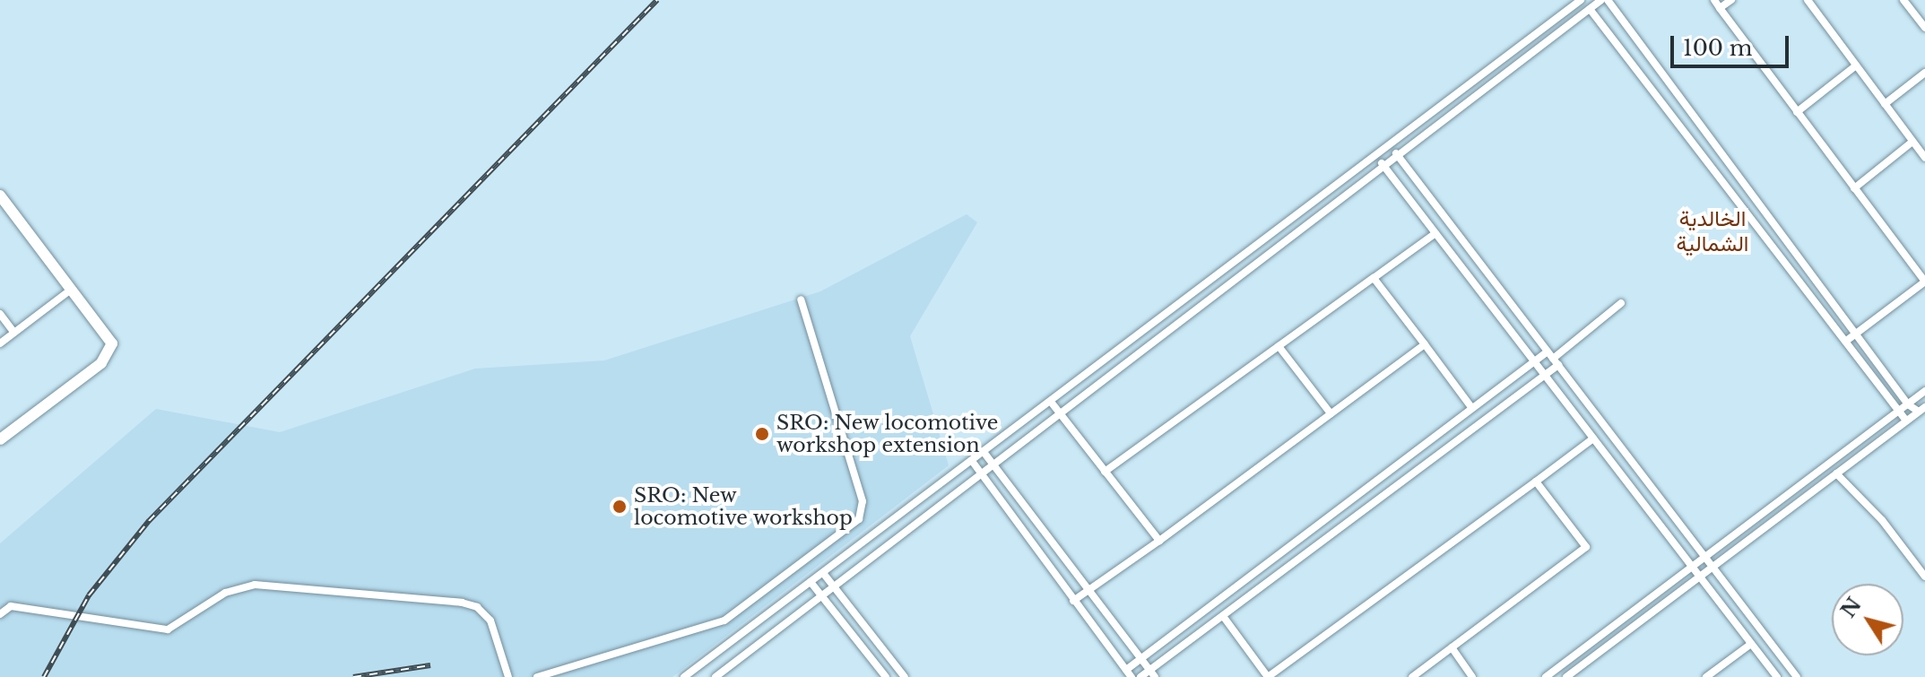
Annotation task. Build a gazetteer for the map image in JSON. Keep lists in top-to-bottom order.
{
  "districts": ["الخالدية الشمالية"],
  "places": ["SRO: New locomotive workshop extension", "SRO: New locomotive workshop"],
  "scale_bar": "100 m",
  "north": "top left"
}
